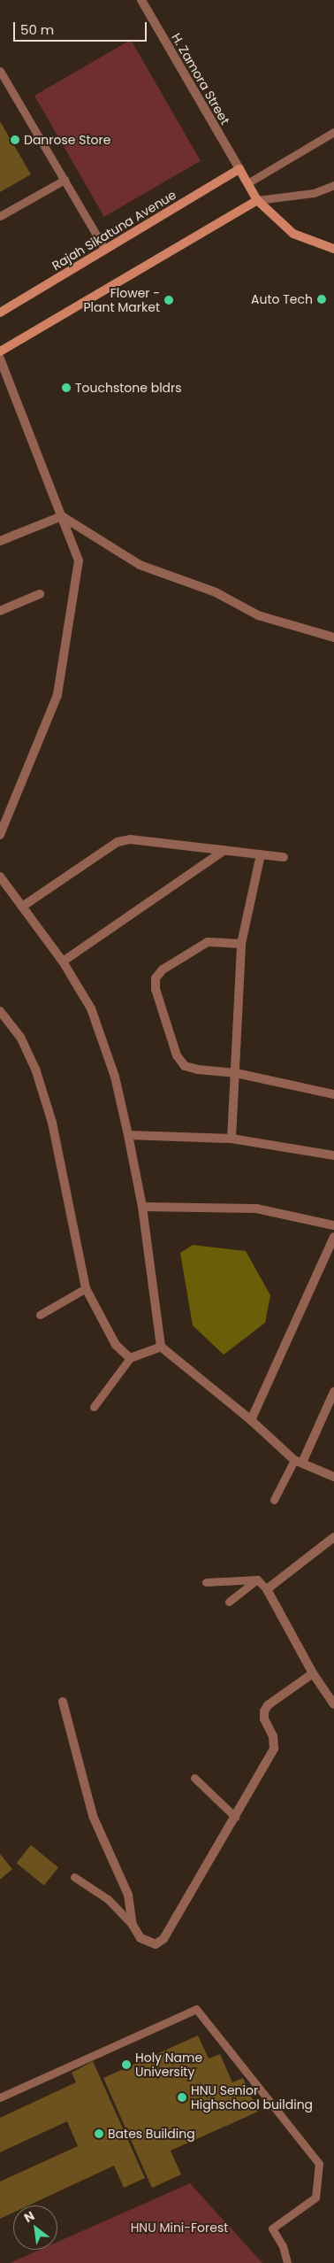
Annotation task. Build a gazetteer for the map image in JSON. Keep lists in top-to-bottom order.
{
  "streets": {
    "main road": ["Rajah Sikatuna Avenue"],
    "street": ["H. Zamora Street"]
  },
  "crossings": [
    ["H. Zamora Street", "Rajah Sikatuna Avenue"]
  ],
  "parks": ["HNU Mini-Forest"],
  "places": [
    "Danrose Store",
    "Auto Tech",
    "Flower - Plant Market",
    "Touchstone bldrs",
    "Holy Name University",
    "HNU Senior Highschool building",
    "Bates Building"
  ],
  "scale_bar": "50 m",
  "north": "top left"
}
